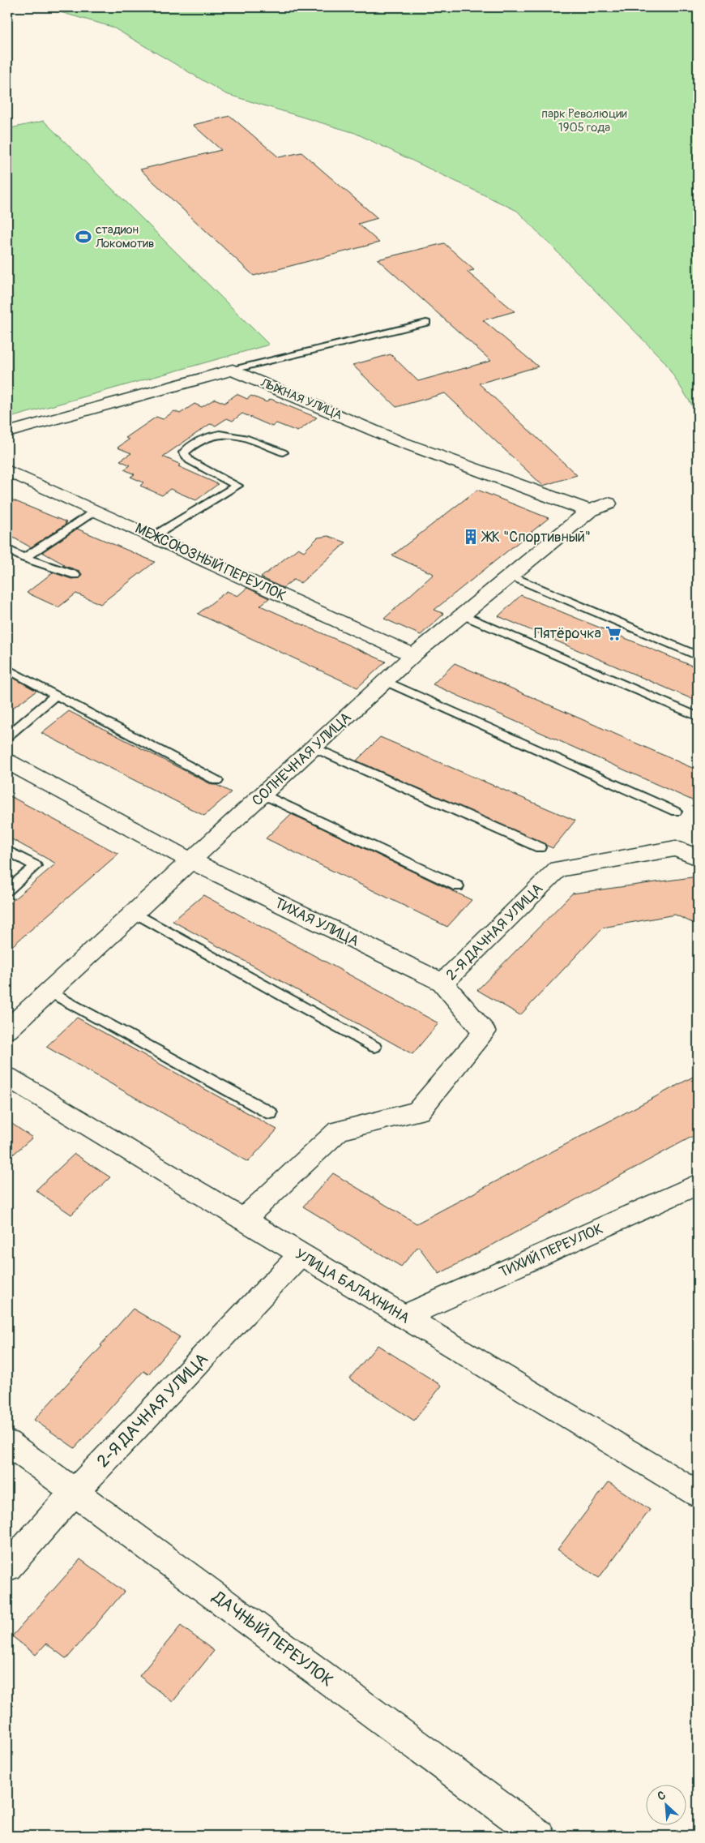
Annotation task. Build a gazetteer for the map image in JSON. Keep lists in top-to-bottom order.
{
  "streets": {
    "street": [
      "ЛЫЖНАЯ УЛИЦА",
      "МЕЖСОЮЗНЫЙ ПЕРЕУЛОК",
      "СОЛНЕЧНАЯ УЛИЦА",
      "ТИХАЯ УЛИЦА",
      "2-Я ДАЧНАЯ УЛИЦА",
      "ТИХИЙ ПЕРЕУЛОК",
      "УЛИЦА БАЛАХНИНА",
      "ДАЧНЫЙ ПЕРЕУЛОК"
    ]
  },
  "crossings": [
    ["ЛЫЖНАЯ УЛИЦА", "СОЛНЕЧНАЯ УЛИЦА"],
    ["МЕЖСОЮЗНЫЙ ПЕРЕУЛОК", "СОЛНЕЧНАЯ УЛИЦА"],
    ["СОЛНЕЧНАЯ УЛИЦА", "ТИХАЯ УЛИЦА"],
    ["ТИХАЯ УЛИЦА", "2-Я ДАЧНАЯ УЛИЦА"],
    ["2-Я ДАЧНАЯ УЛИЦА", "УЛИЦА БАЛАХНИНА"],
    ["2-Я ДАЧНАЯ УЛИЦА", "ДАЧНЫЙ ПЕРЕУЛОК"],
    ["ТИХИЙ ПЕРЕУЛОК", "УЛИЦА БАЛАХНИНА"]
  ],
  "parks": ["парк Революции 1905 года"],
  "places": {
    "sports": ["стадион Локомотив"],
    "building": ["ЖК \"Спортивный\""],
    "supermarket": ["Пятёрочка"]
  },
  "north": "top left"
}
